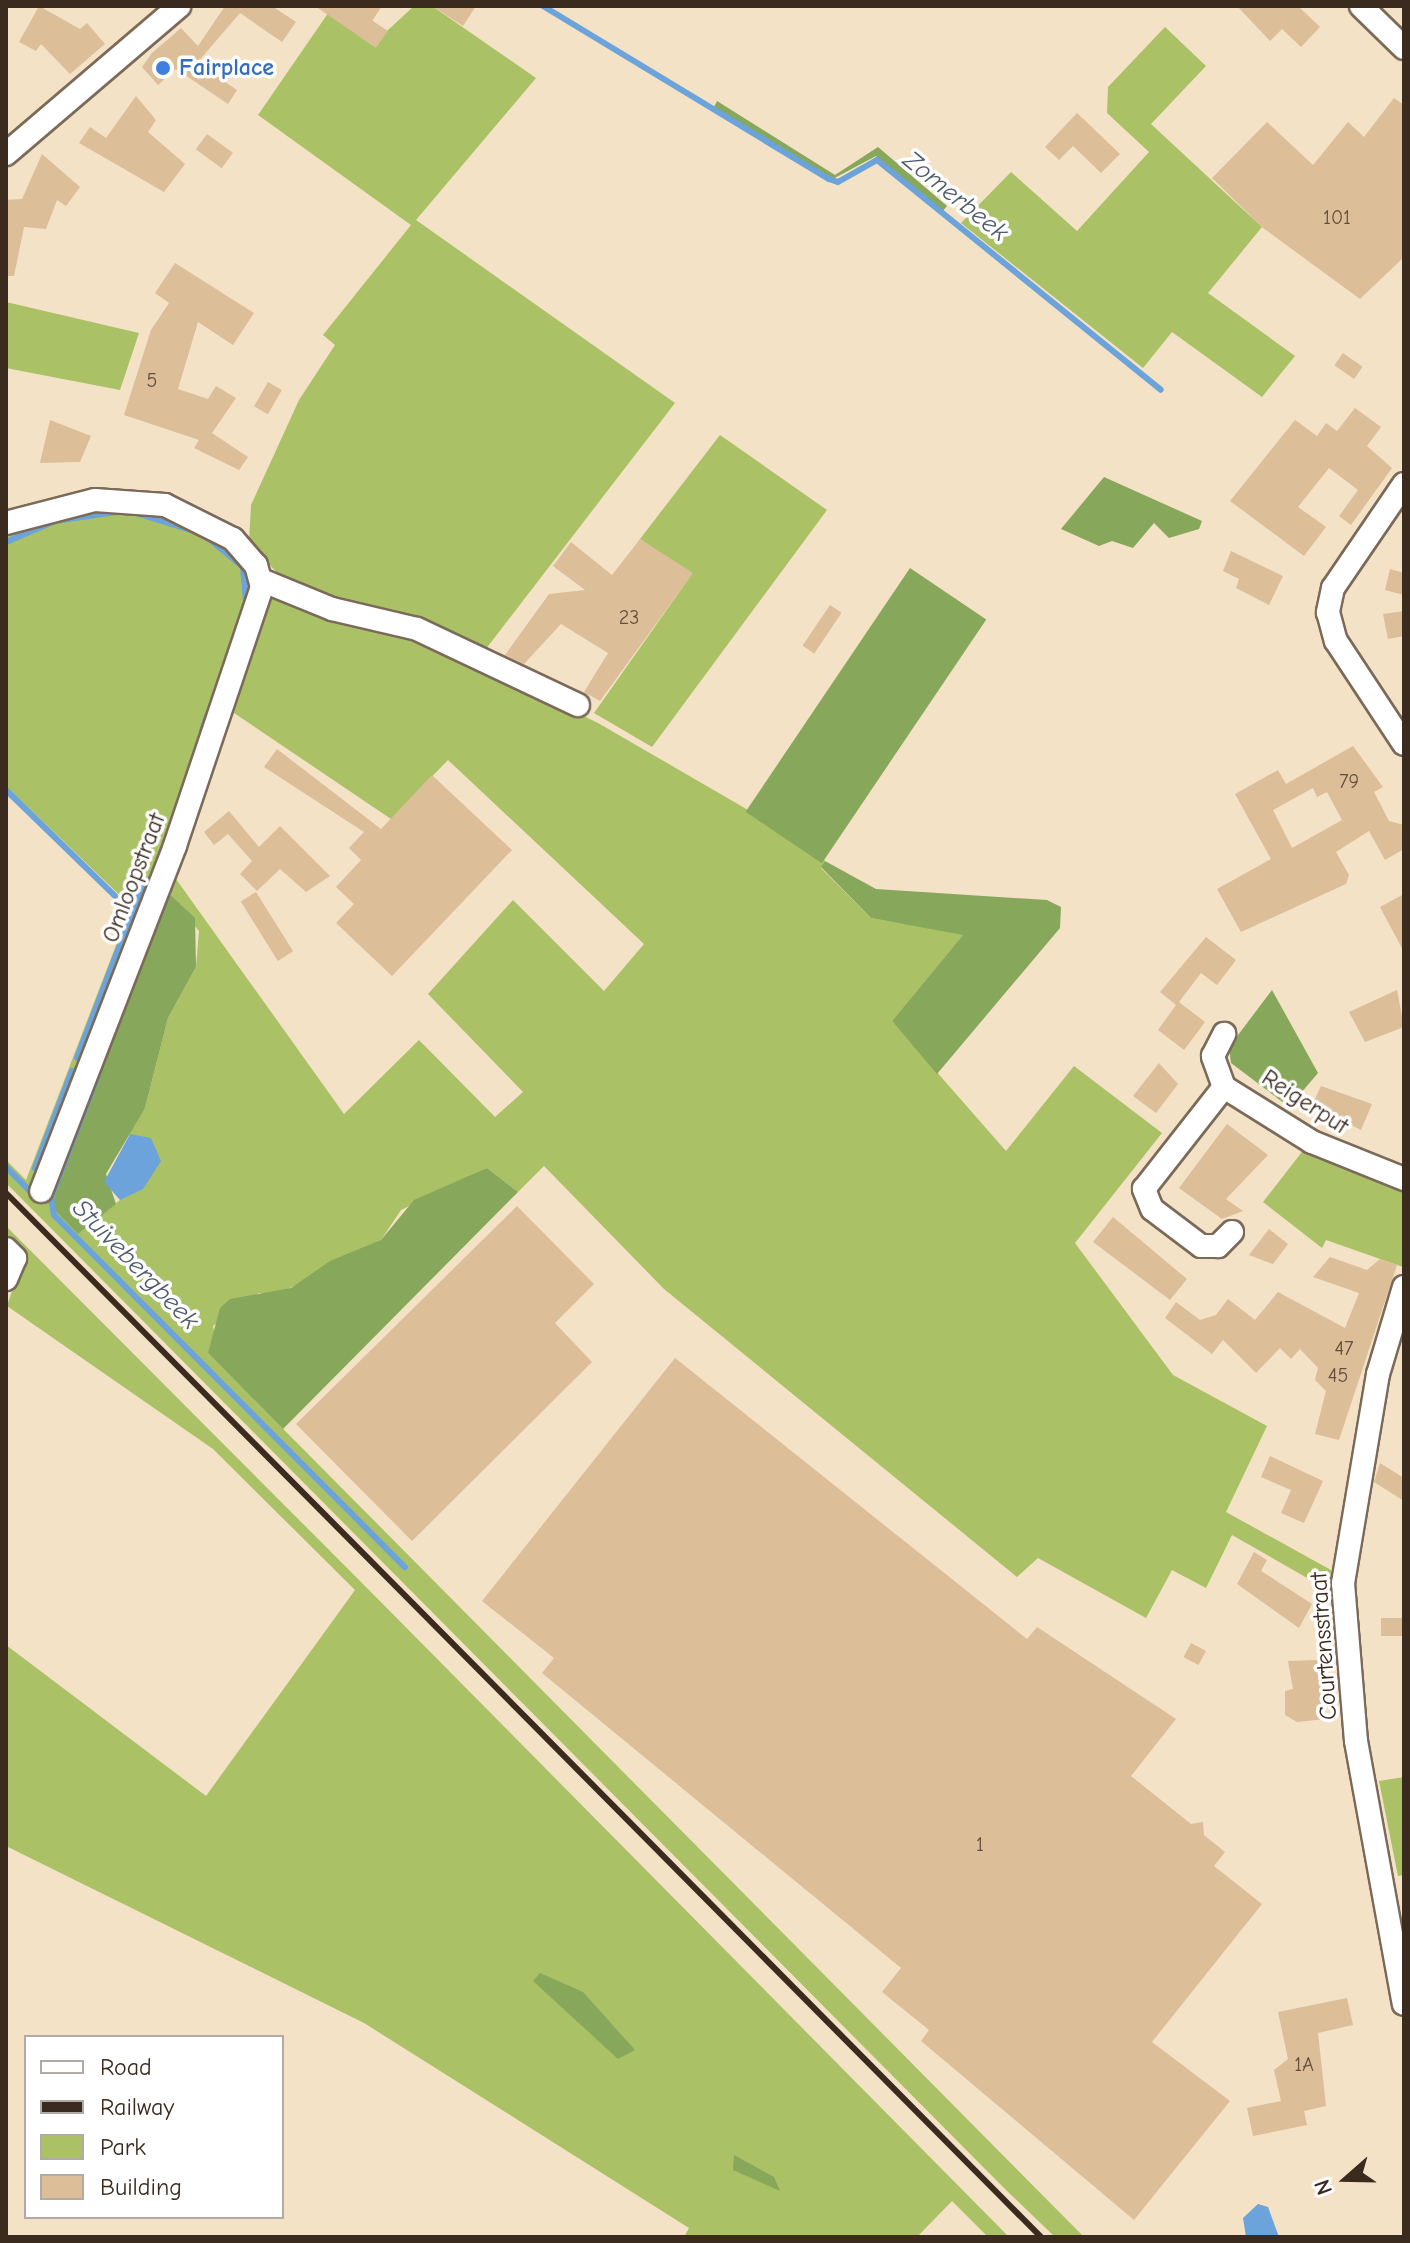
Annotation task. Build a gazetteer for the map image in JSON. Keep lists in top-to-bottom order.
{
  "streets": {
    "street": ["Omloopstraat", "Reigerput", "Courtensstraat"]
  },
  "water": ["Zomerbeek", "Stuivebergbeek"],
  "places": ["Fairplace"],
  "house_numbers": [
    "101",
    "5",
    "23",
    "79",
    "47",
    "45",
    "1",
    "1A"
  ],
  "legend": [
    "Road",
    "Railway",
    "Park",
    "Building"
  ],
  "north": "left"
}
